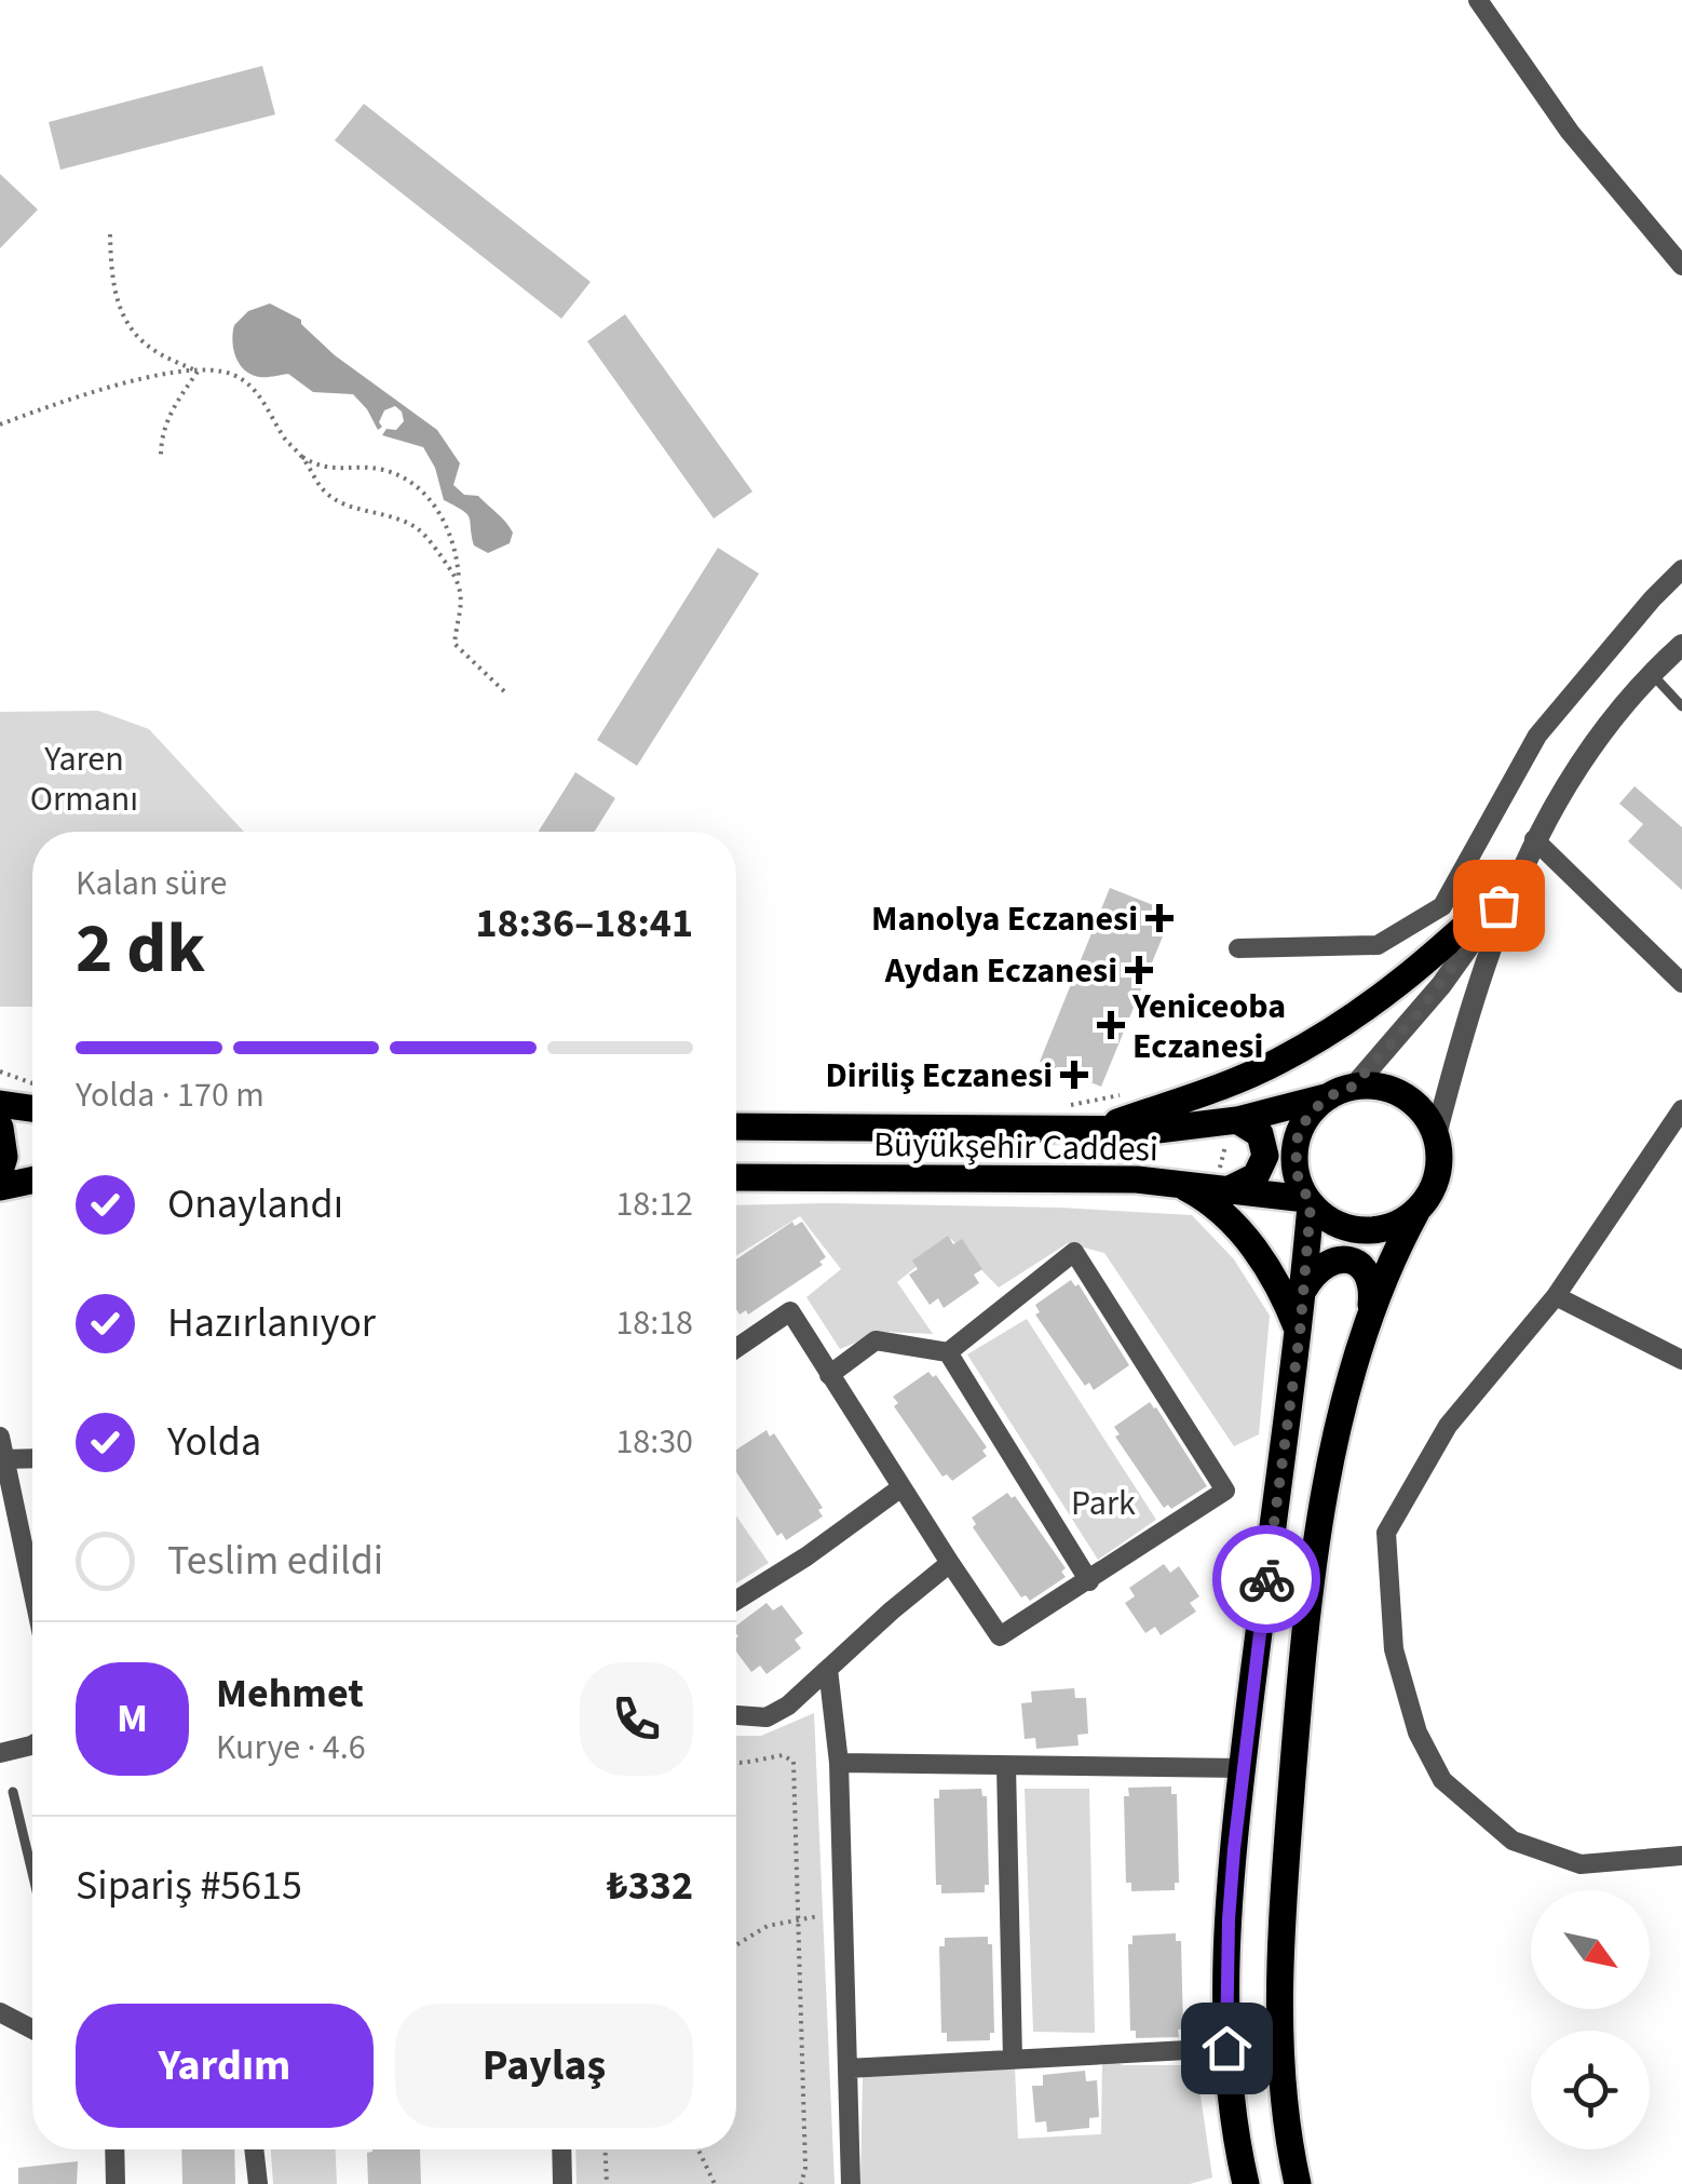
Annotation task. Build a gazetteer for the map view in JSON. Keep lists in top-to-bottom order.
{
  "streets": {
    "main road": ["Büyükşehir Caddesi"]
  },
  "parks": ["Yaren Ormanı", "Park"],
  "places": {
    "health": [
      "Manolya Eczanesi",
      "Aydan Eczanesi",
      "Yeniceoba Eczanesi",
      "Diriliş Eczanesi"
    ]
  },
  "north": "bottom right",
  "page": {
    "heading": ["2 dk", "Kalan süre", "18:36–18:41"],
    "panel": [
      "Mehmet",
      "Kurye · 4.6",
      "Sipariş #5615",
      "₺332"
    ],
    "bar": "Yolda · 170 m",
    "list": [
      ["Onaylandı", "18:12"],
      ["Hazırlanıyor", "18:18"],
      ["Yolda", "18:30"],
      "Teslim edildi"
    ],
    "round": "M",
    "buttons": ["Yardım", "Paylaş"]
  }
}
